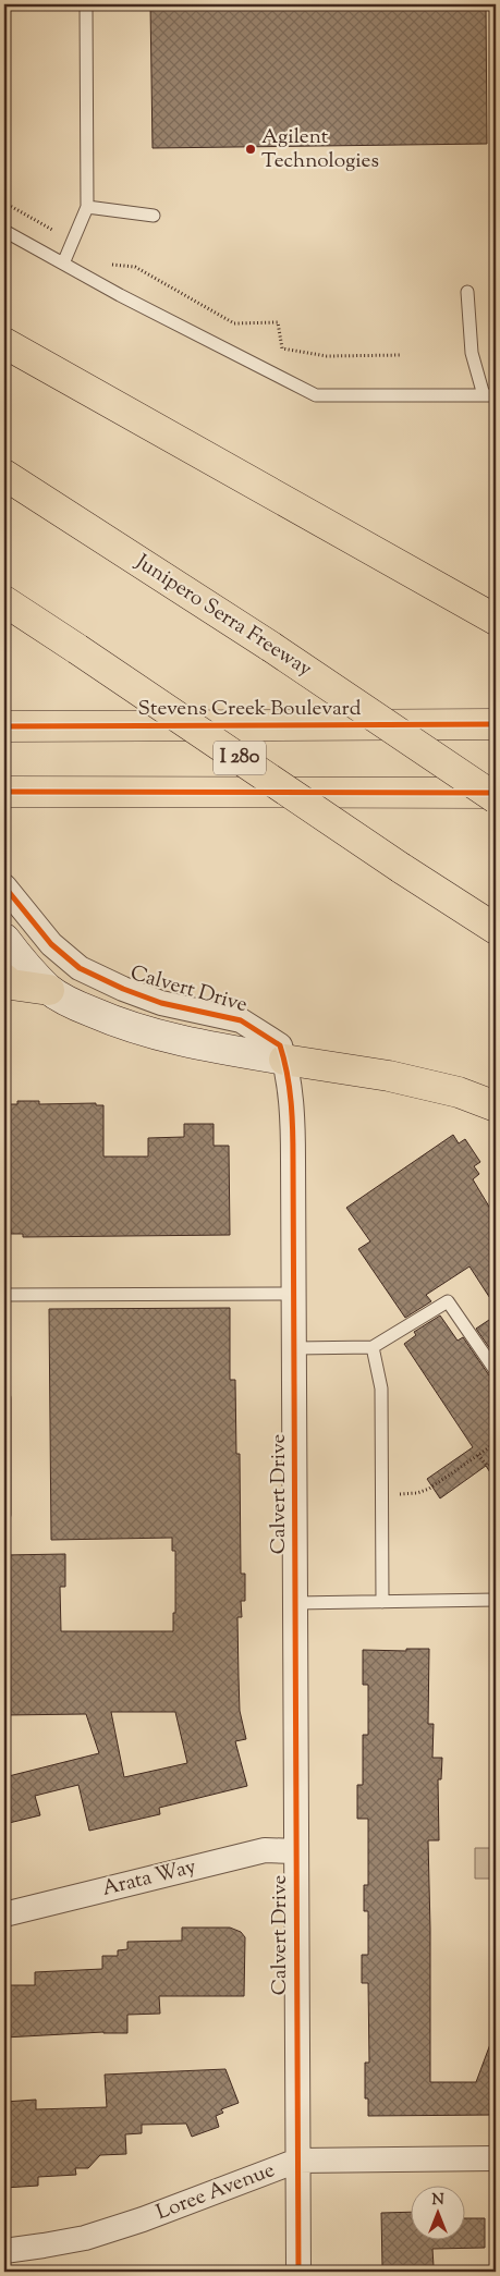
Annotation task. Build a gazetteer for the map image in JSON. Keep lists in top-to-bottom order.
{
  "streets": {
    "main road": ["Junipero Serra Freeway", "Stevens Creek Boulevard", "I 280"],
    "street": ["Calvert Drive", "Arata Way", "Loree Avenue"]
  },
  "crossings": [
    ["Calvert Drive", "Arata Way"],
    ["Calvert Drive", "Loree Avenue"]
  ],
  "places": ["Agilent Technologies"],
  "north": "top"
}
